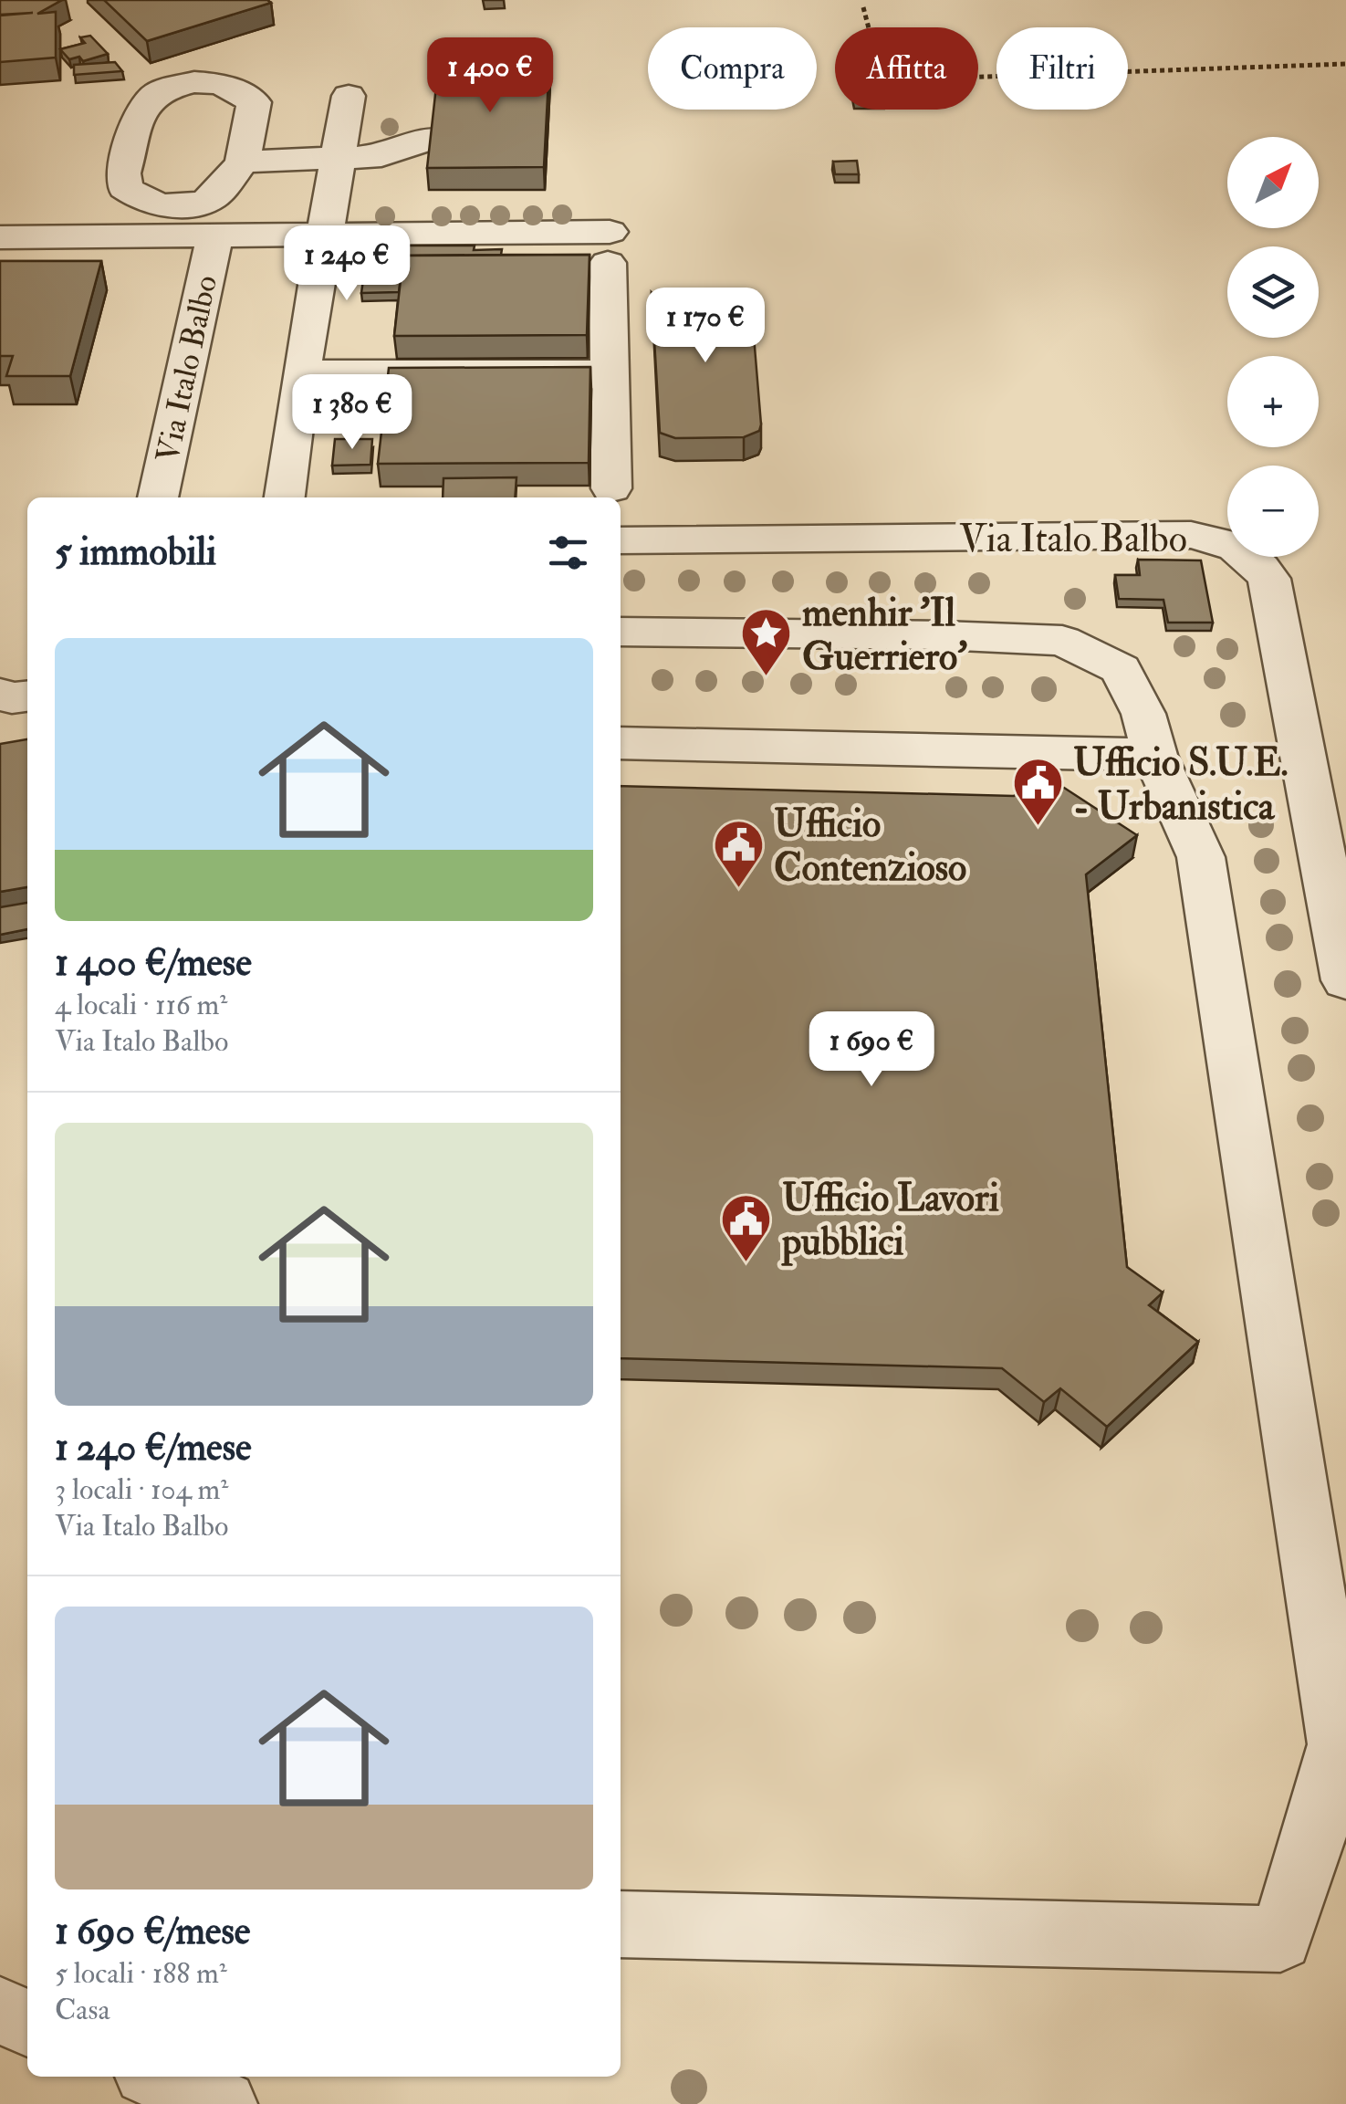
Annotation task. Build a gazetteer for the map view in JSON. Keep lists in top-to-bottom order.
{
  "streets": {
    "street": ["Via Italo Balbo"]
  },
  "places": {
    "place": ["menhir 'Il Guerriero'"],
    "public building": ["Ufficio S.U.E. - Urbanistica", "Ufficio Contenzioso", "Ufficio Lavori pubblici"]
  },
  "north": "top right",
  "page": {
    "chip": ["Compra", "Affitta", "Filtri"],
    "price": [
      "1 400 €",
      "1 240 €",
      "1 170 €",
      "1 380 €",
      "1 690 €"
    ],
    "map_buttons": ["+", "−"],
    "heading": "5 immobili",
    "list": [
      {
        "name": "1 400 €/mese",
        "note": "4 locali · 116 m² · Via Italo Balbo"
      },
      {
        "name": "1 240 €/mese",
        "note": "3 locali · 104 m² · Via Italo Balbo"
      },
      {
        "name": "1 690 €/mese",
        "note": "5 locali · 188 m² · Casa"
      }
    ]
  }
}
